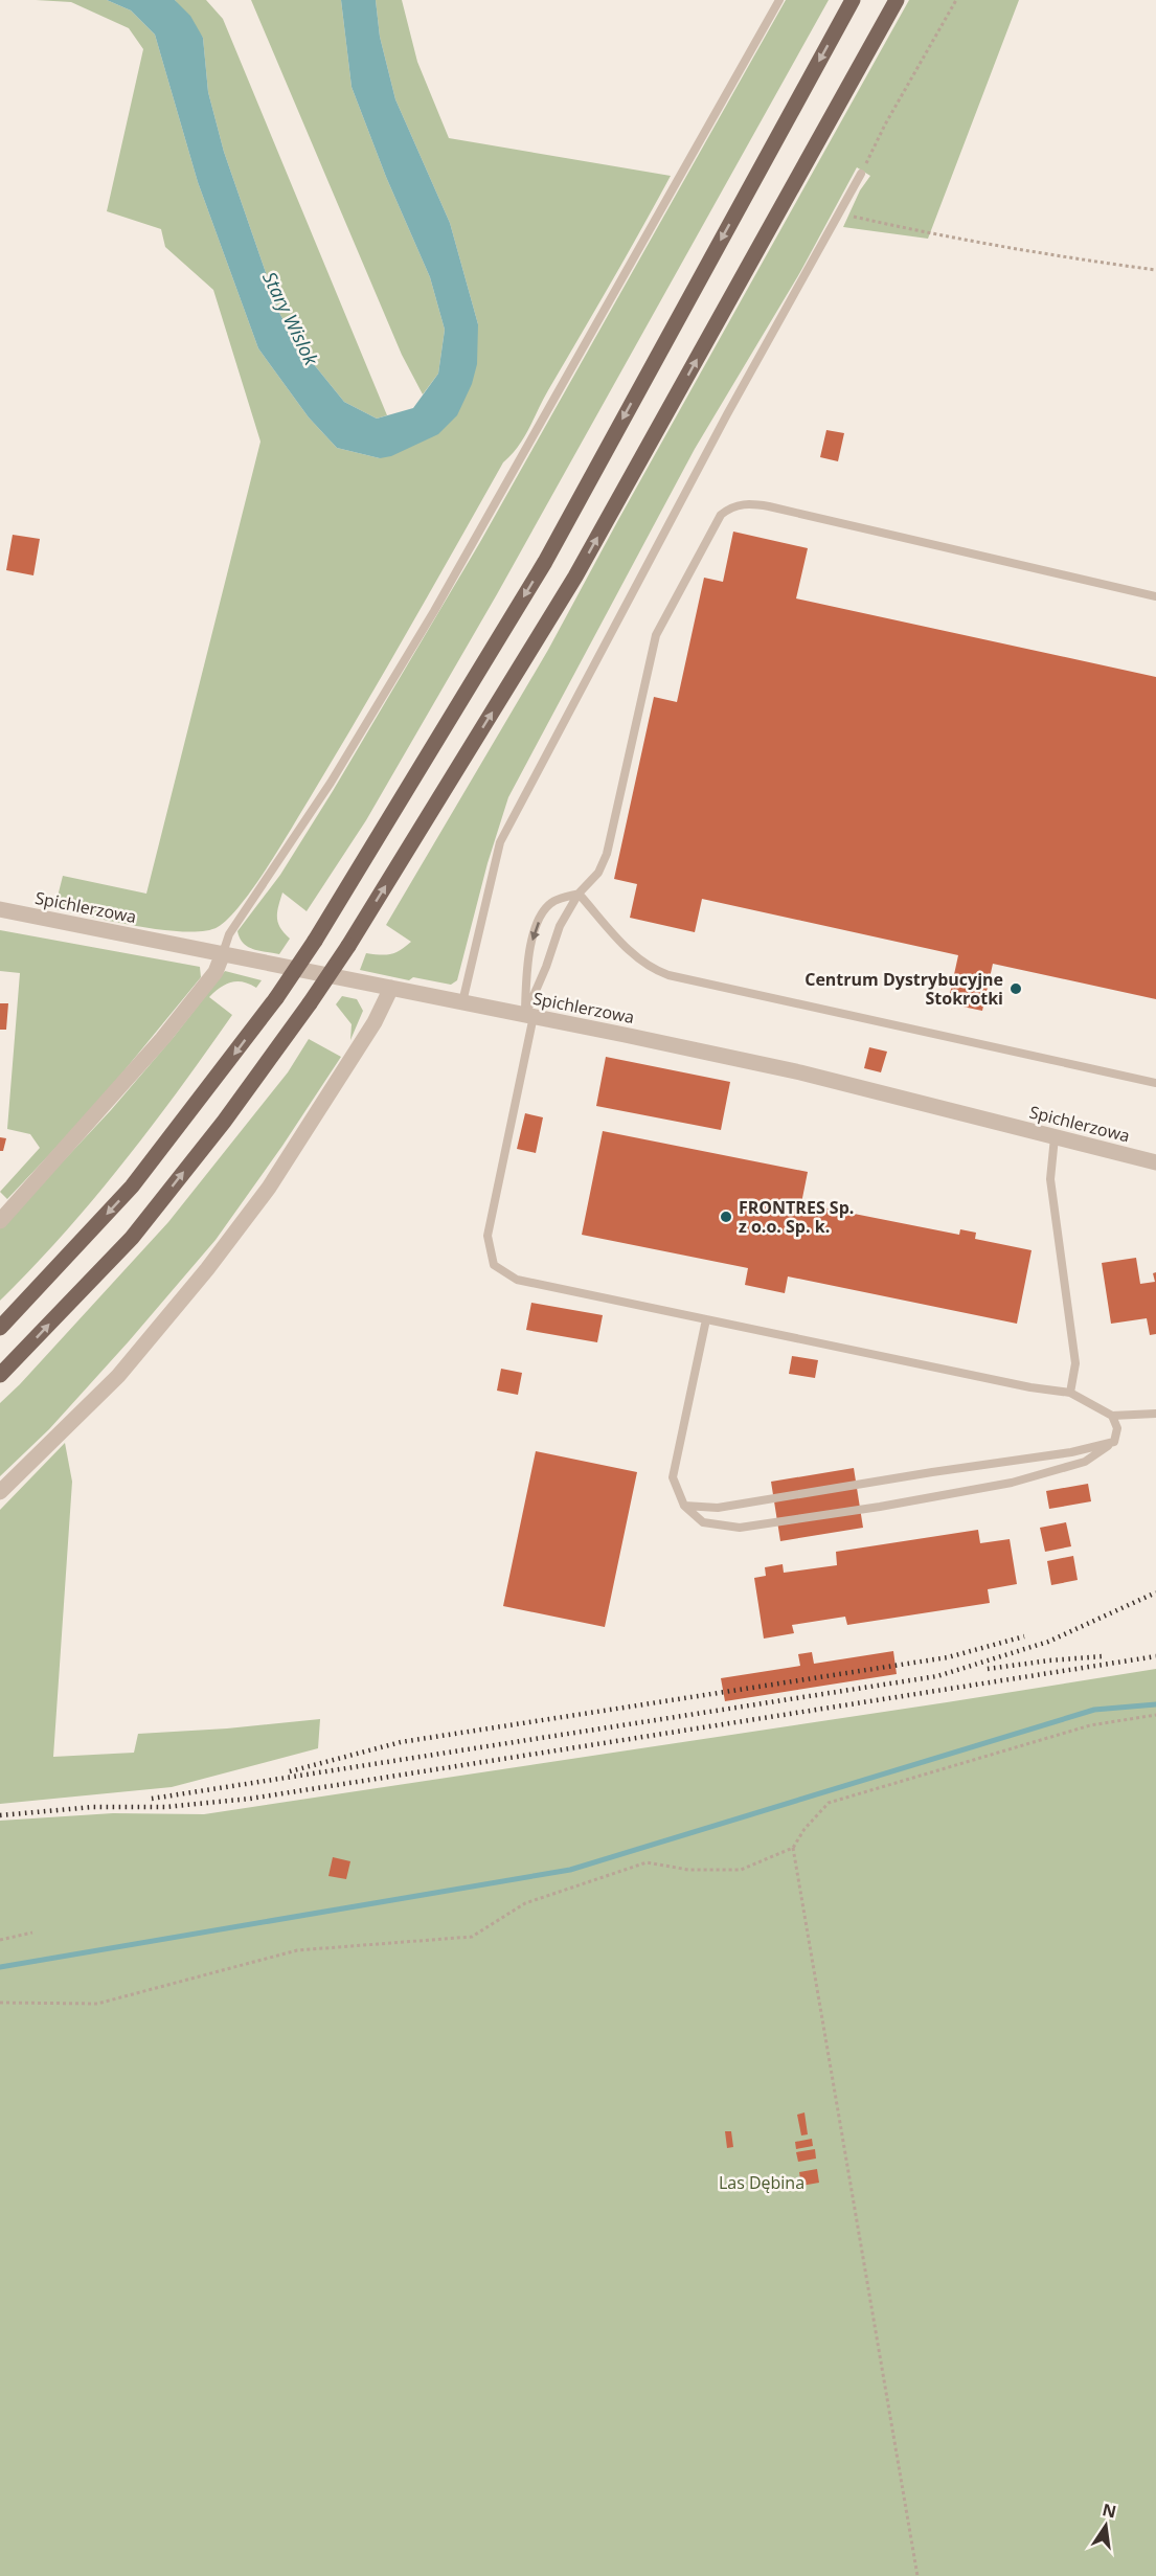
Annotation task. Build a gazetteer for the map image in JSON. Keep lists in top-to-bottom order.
{
  "streets": {
    "street": ["Spichlerzowa"]
  },
  "water": ["Stary Wislok"],
  "parks": ["Las Dębina"],
  "places": ["Centrum Dystrybucyjne Stokrotki", "FRONTRES Sp. z o.o. Sp. k."],
  "north": "top"
}
